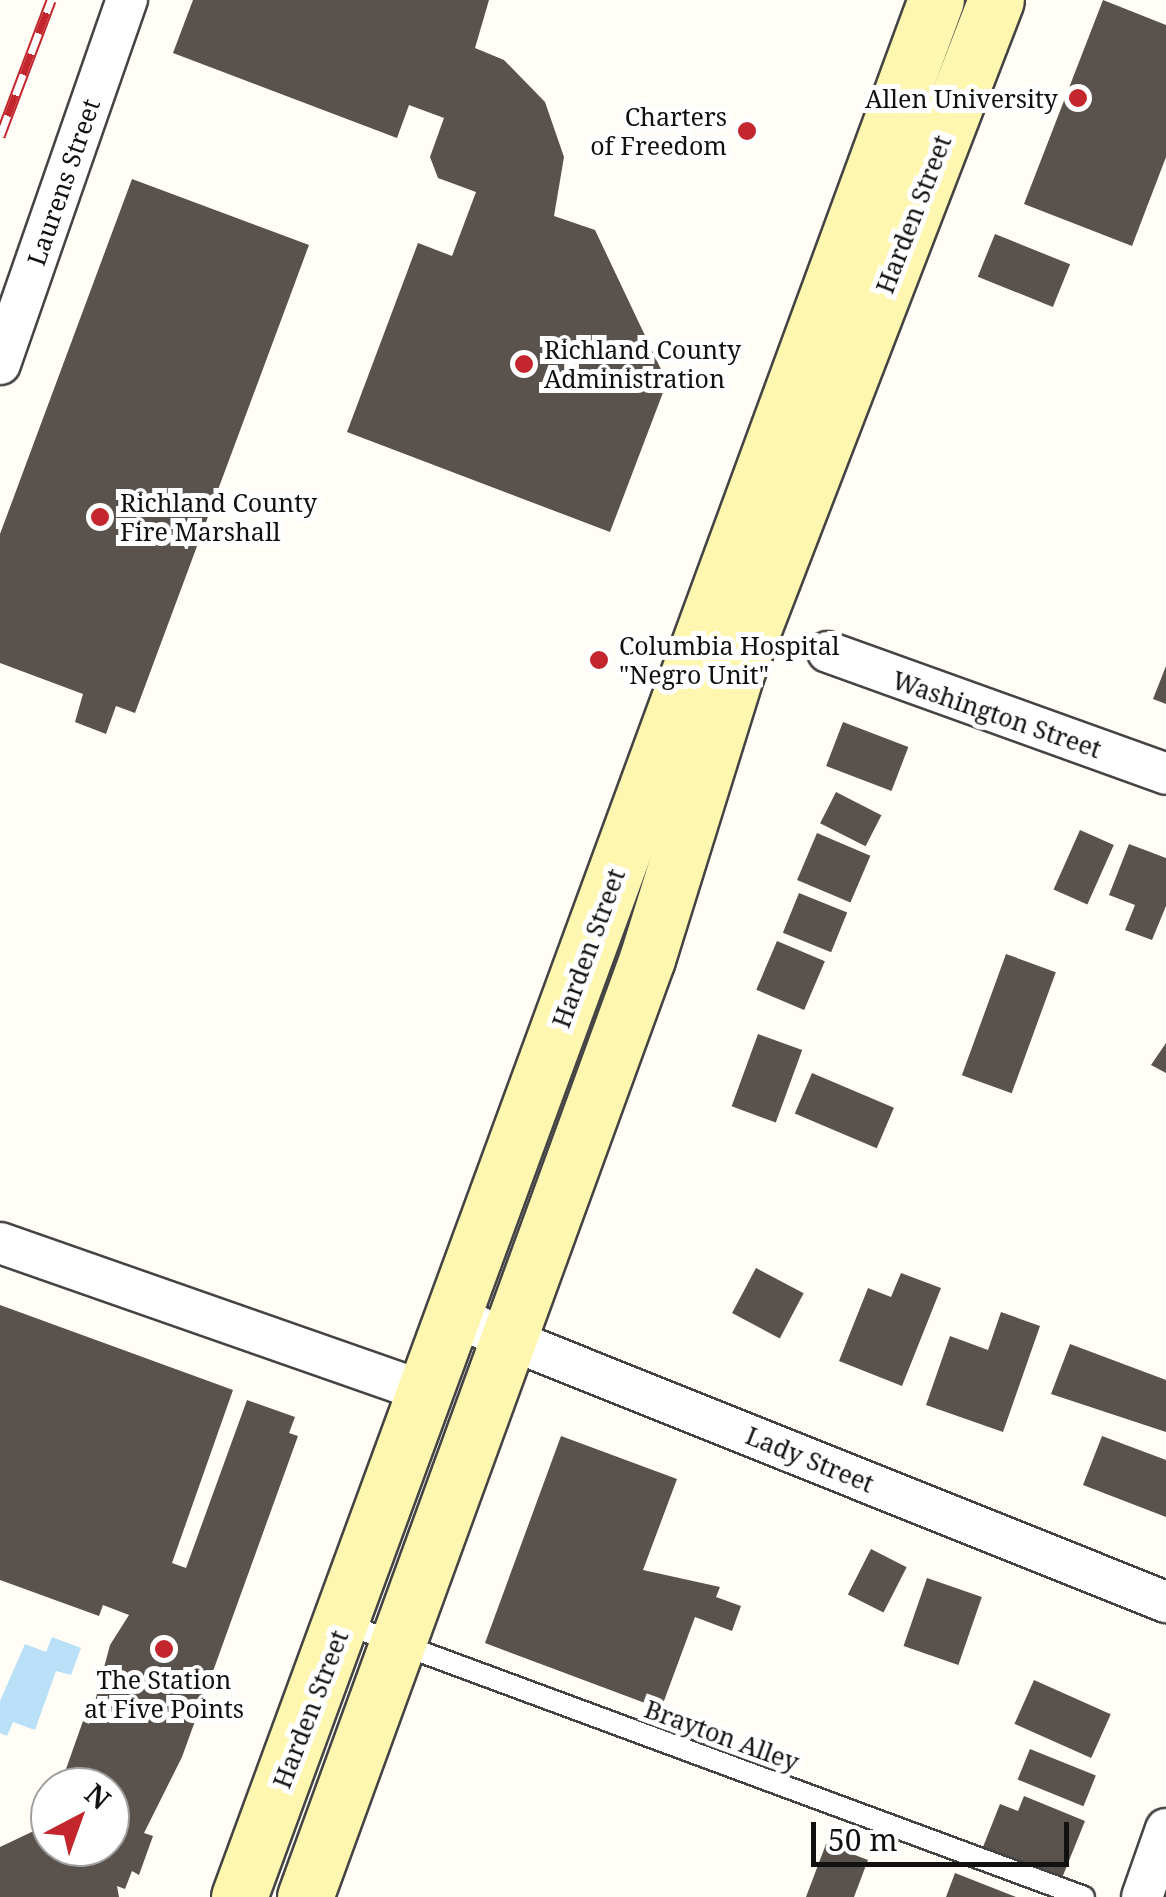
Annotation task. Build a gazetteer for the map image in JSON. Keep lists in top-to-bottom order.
{
  "streets": {
    "main road": ["Harden Street"],
    "street": ["Laurens Street", "Washington Street", "Lady Street"],
    "lane": ["Brayton Alley"]
  },
  "crossings": [
    ["Harden Street", "Lady Street"],
    ["Harden Street", "Brayton Alley"]
  ],
  "places": [
    "Allen University",
    "Charters of Freedom",
    "Richland County Administration",
    "Richland County Fire Marshall",
    "Columbia Hospital \"Negro Unit\"",
    "The Station at Five Points"
  ],
  "scale_bar": "50 m",
  "north": "top right"
}
